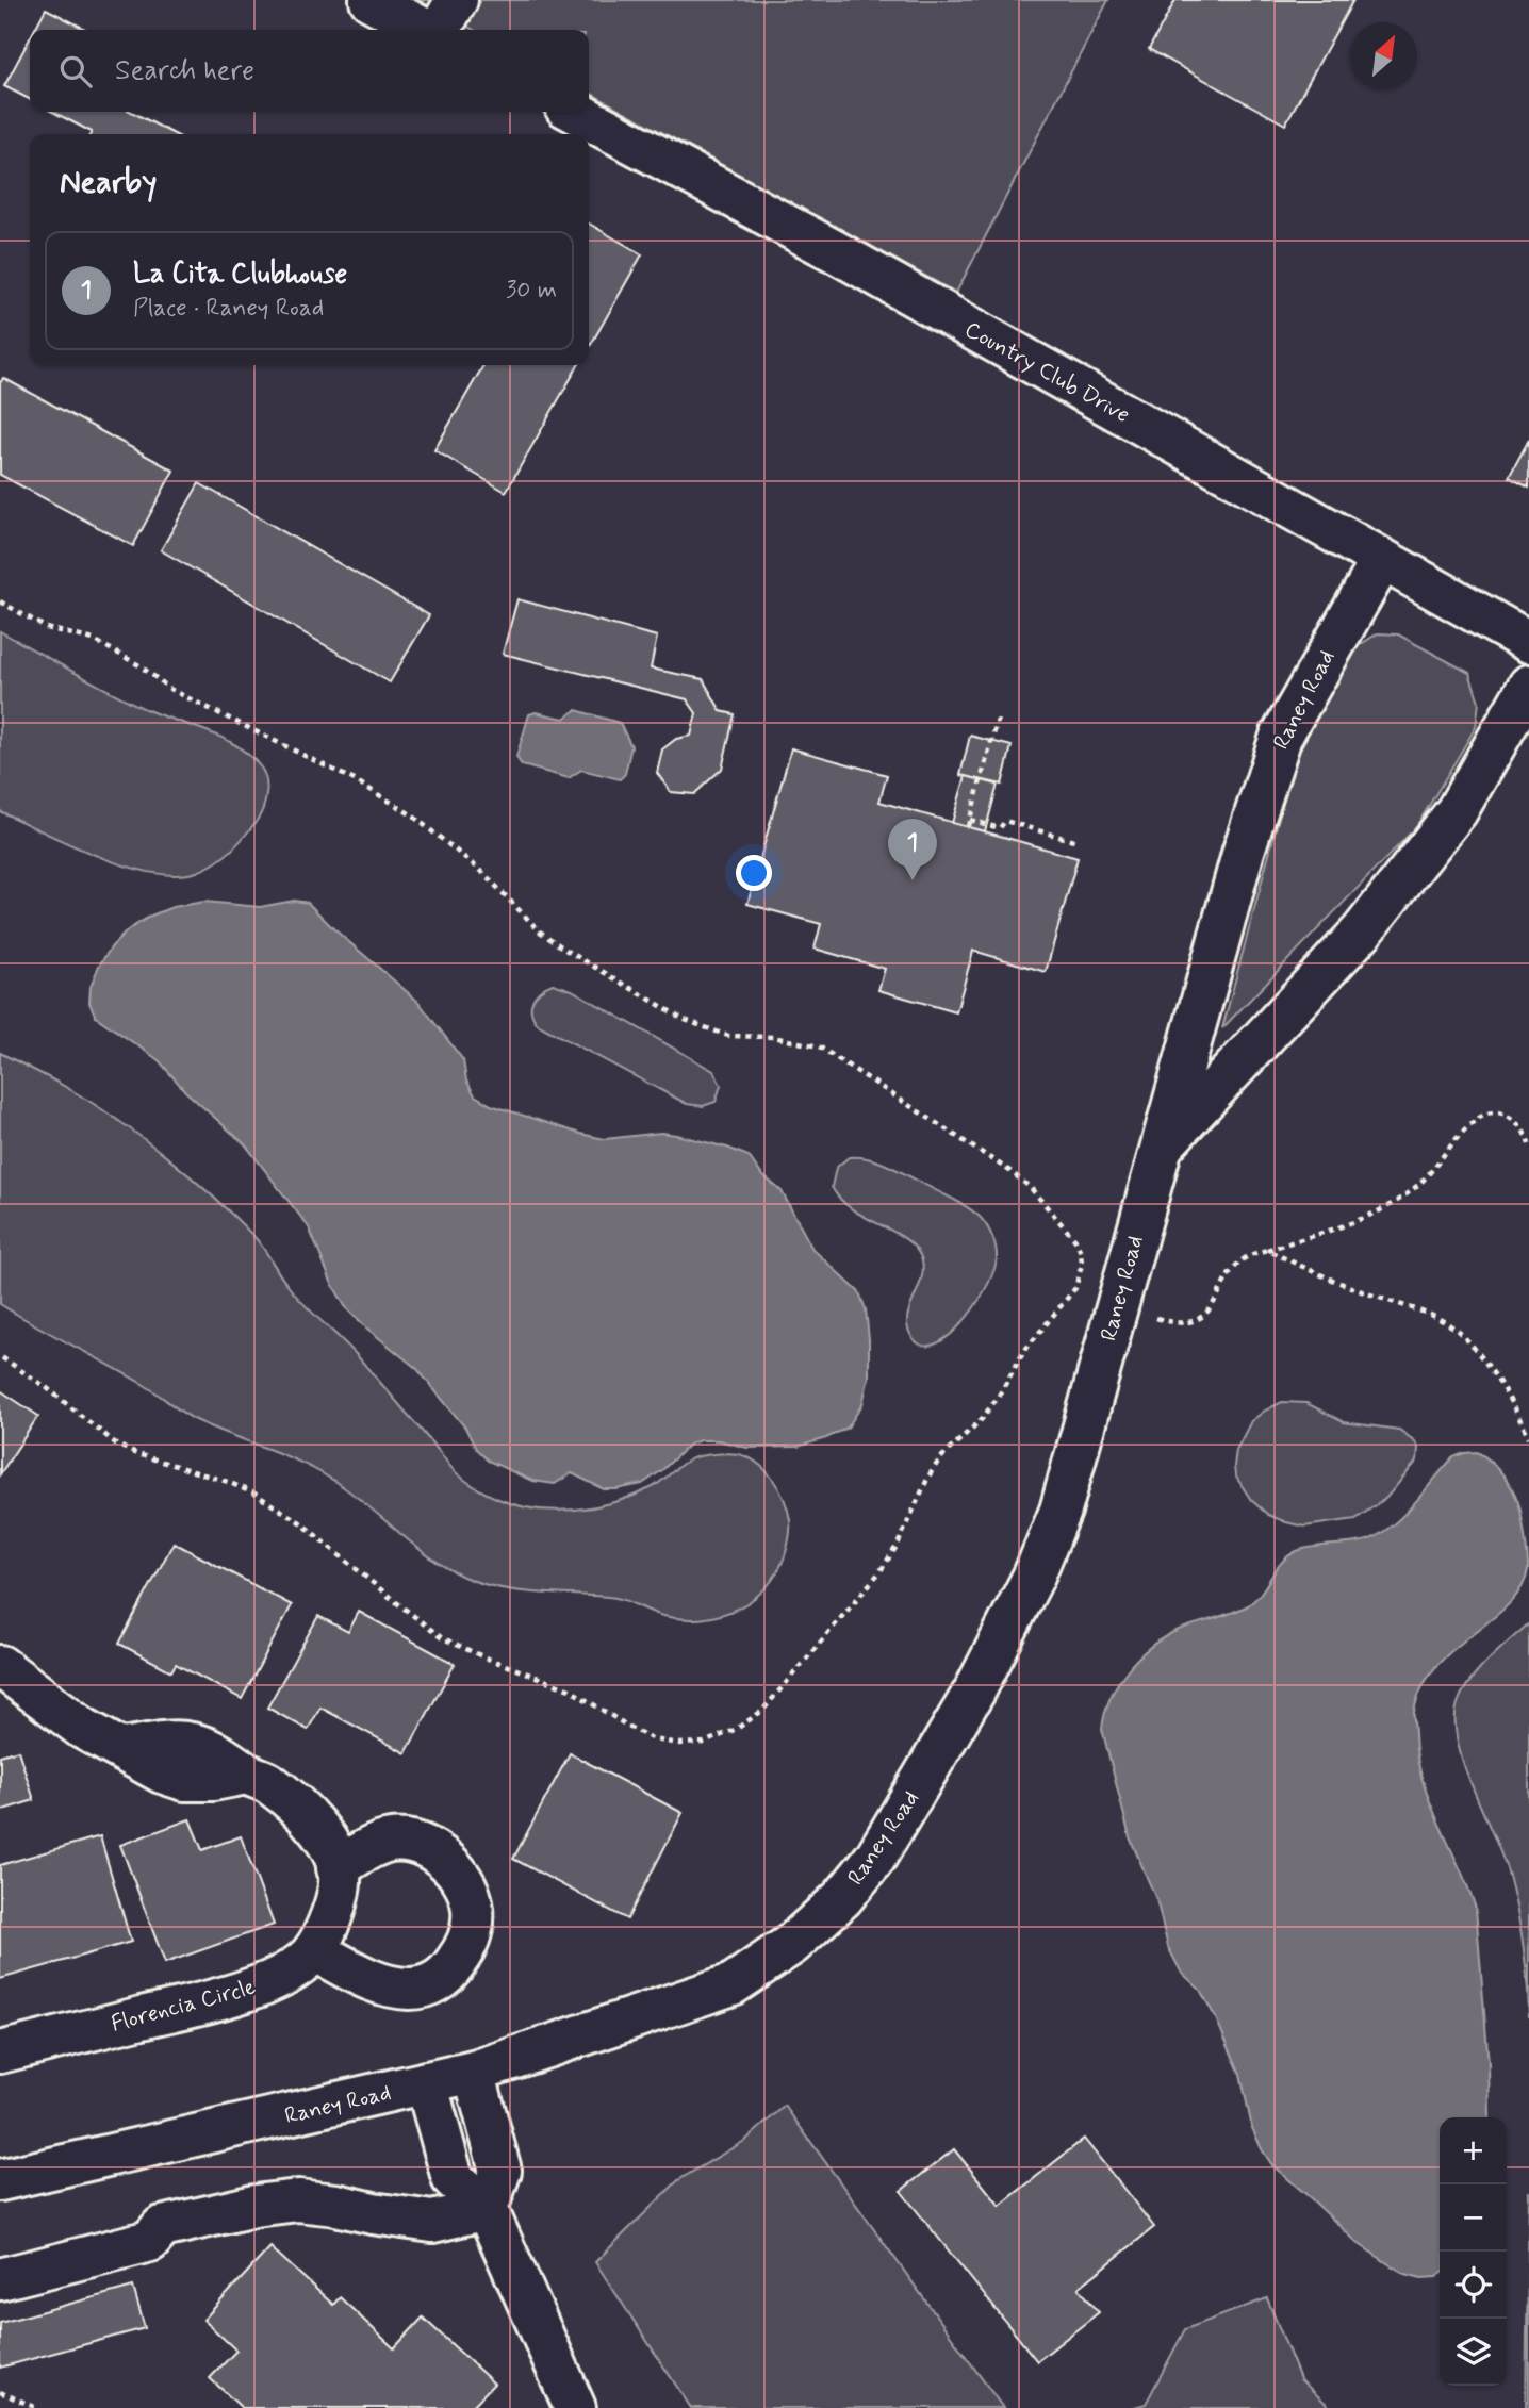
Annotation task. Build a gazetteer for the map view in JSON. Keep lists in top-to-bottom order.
{
  "streets": {
    "street": ["Country Club Drive", "Raney Road", "Florencia Circle"]
  },
  "crossings": [
    ["Country Club Drive", "Raney Road"]
  ],
  "north": "top right",
  "page": {
    "search": "Search here",
    "heading": "Nearby",
    "list": [
      {
        "mark": "1",
        "name": "La Cita Clubhouse",
        "note": "Place · Raney Road",
        "value": "30 m"
      }
    ],
    "pins": "1",
    "map_buttons": ["+", "−"]
  }
}
